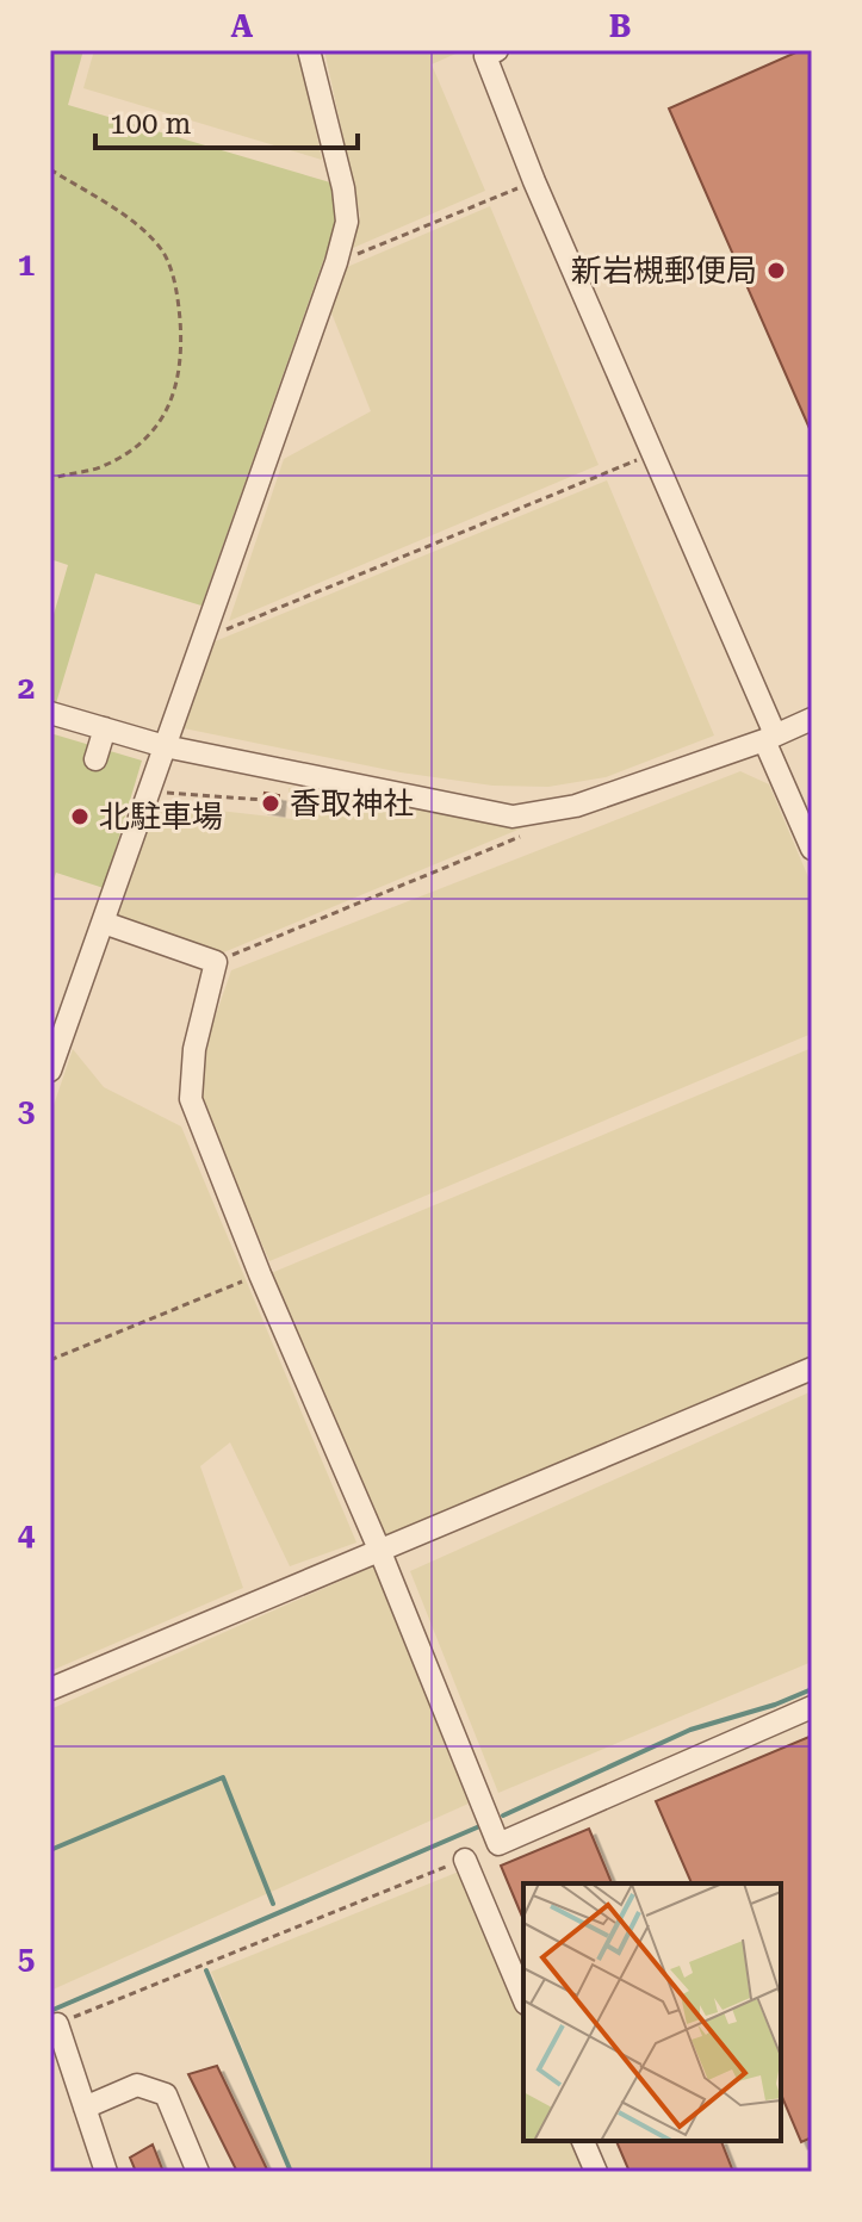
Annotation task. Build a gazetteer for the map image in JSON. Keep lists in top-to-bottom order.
{
  "places": ["新岩槻郵便局", "香取神社", "北駐車場"],
  "scale_bar": "100 m",
  "grid": {
    "columns": ["A", "B"],
    "rows": [
      "1",
      "2",
      "3",
      "4",
      "5"
    ]
  }
}
